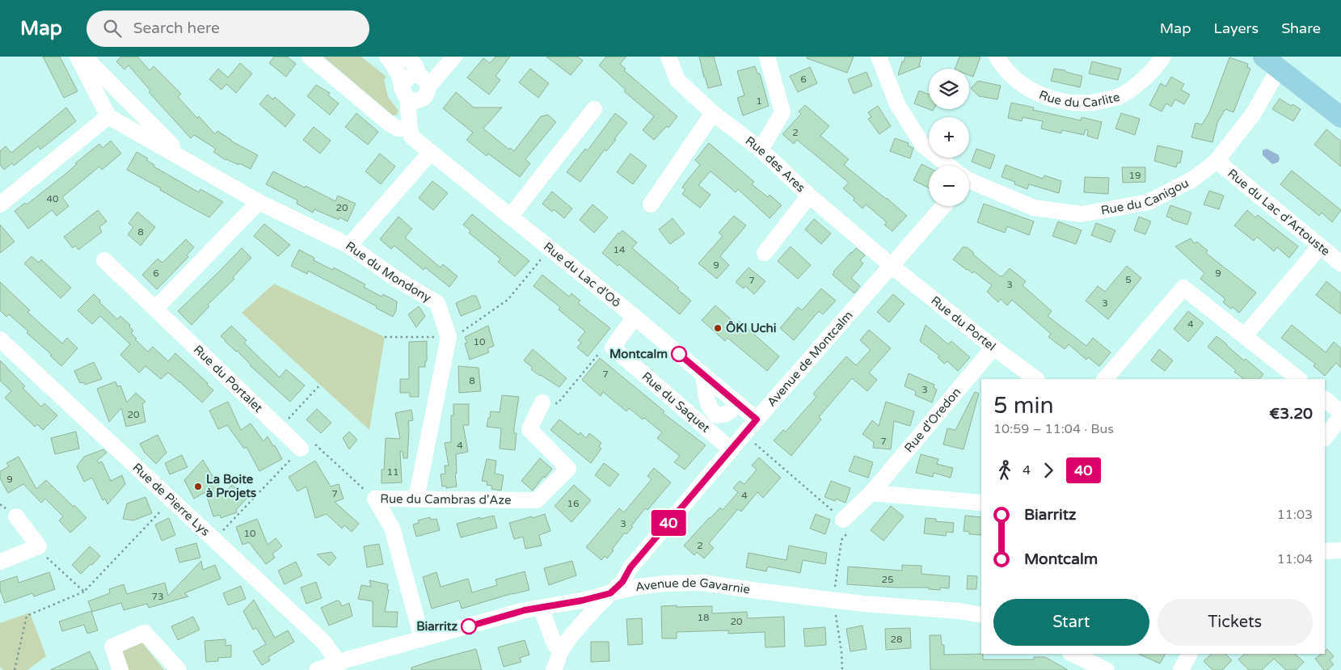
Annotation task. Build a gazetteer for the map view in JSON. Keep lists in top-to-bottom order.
{
  "streets": {
    "street": [
      "Rue du Carlite",
      "Rue des Ares",
      "Rue du Canigou",
      "Rue du Lac d'Artouste",
      "Rue du Mondony",
      "Rue du Lac d'Oô",
      "Rue du Portel",
      "Avenue de Montcalm",
      "Rue du Portalet",
      "Rue du Saquet",
      "Rue d'Oredon",
      "Rue de Pierre Lys",
      "Rue du Cambras d'Aze",
      "Avenue de Gavarnie"
    ]
  },
  "crossings": [
    ["Rue des Ares", "Rue du Portel"],
    ["Rue des Ares", "Avenue de Montcalm"],
    ["Rue du Canigou", "Rue du Lac d'Artouste"],
    ["Rue du Mondony", "Rue du Cambras d'Aze"],
    ["Rue du Lac d'Oô", "Avenue de Montcalm"],
    ["Rue du Portel", "Avenue de Montcalm"],
    ["Rue du Portel", "Rue d'Oredon"],
    ["Avenue de Montcalm", "Rue du Saquet"],
    ["Avenue de Montcalm", "Avenue de Gavarnie"],
    ["Rue de Pierre Lys", "Avenue de Gavarnie"],
    ["Rue du Cambras d'Aze", "Avenue de Gavarnie"]
  ],
  "places": [
    "ÔKI Uchi",
    "Montcalm",
    "La Boite à Projets",
    "Biarritz"
  ],
  "lines": ["bus line 40"],
  "house_numbers": [
    "6",
    "1",
    "2",
    "19",
    "40",
    "20",
    "8",
    "14",
    "9",
    "6",
    "9",
    "5",
    "7",
    "3",
    "3",
    "4",
    "10",
    "7",
    "8",
    "3",
    "20",
    "7",
    "4",
    "11",
    "9",
    "7",
    "4",
    "16",
    "3",
    "10",
    "2",
    "25",
    "73",
    "18",
    "20",
    "28"
  ],
  "page": {
    "header": "Map",
    "search": "Search here",
    "nav": ["Map", "Layers", "Share"],
    "on_map": "40",
    "map_buttons": ["+", "−"],
    "heading": ["5 min", "10:59 – 11:04 · Bus", "€3.20"],
    "legs": ["4", "40"],
    "list": [
      {
        "name": "Biarritz",
        "value": "11:03"
      },
      {
        "name": "Montcalm",
        "value": "11:04"
      }
    ],
    "buttons": ["Start", "Tickets"]
  }
}
